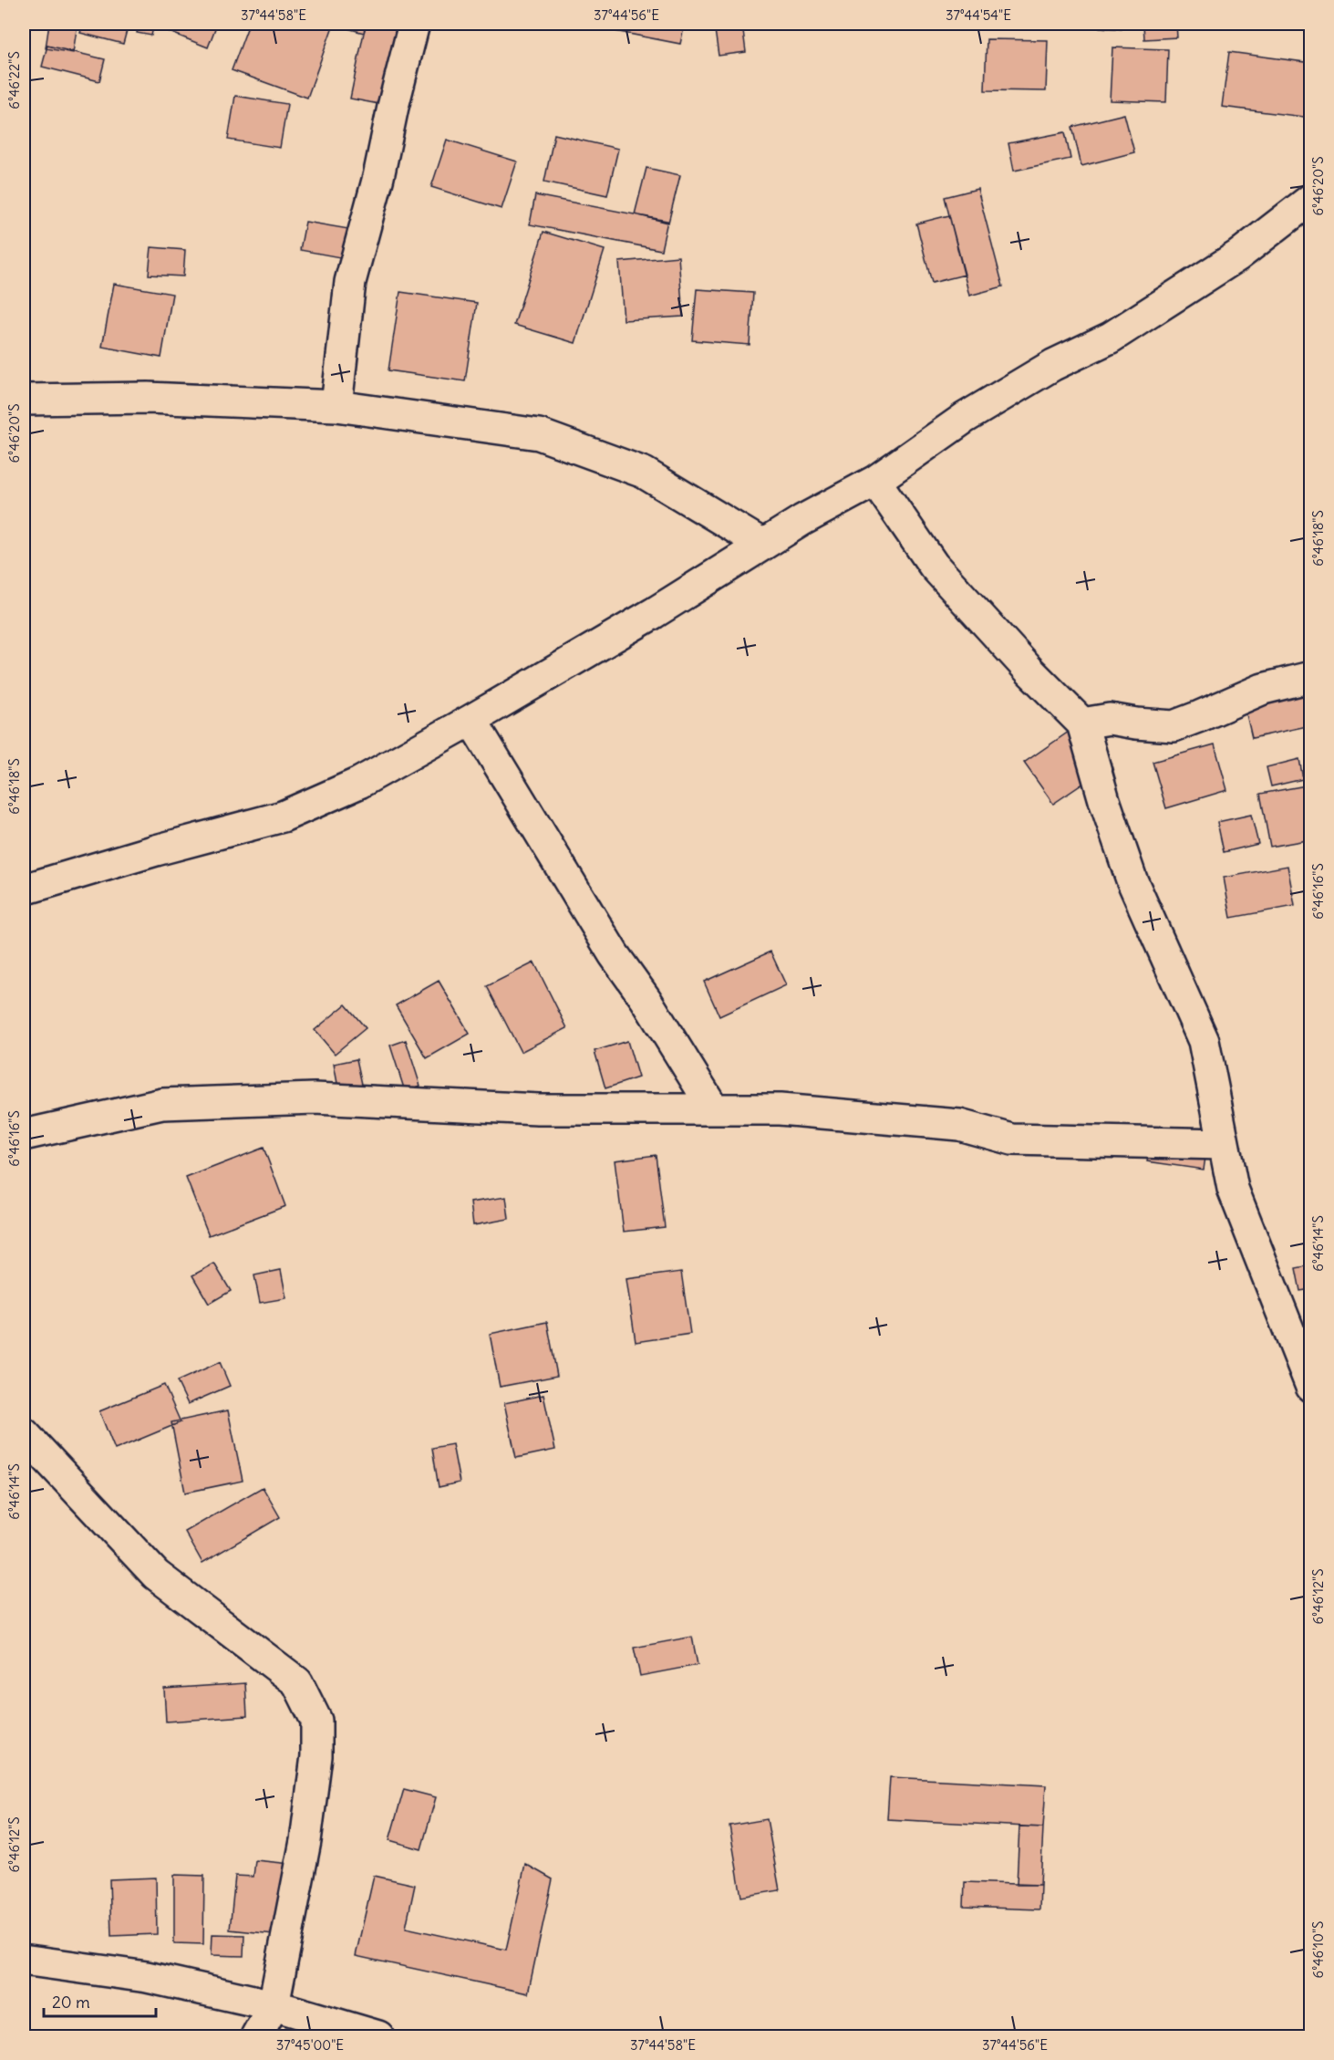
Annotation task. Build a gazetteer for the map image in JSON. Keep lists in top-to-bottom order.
{
  "scale_bar": "20 m",
  "coordinates": [
    "37°44'58\"E",
    "37°44'56\"E",
    "37°44'54\"E",
    "6°46'22\"S",
    "6°46'20\"S",
    "6°46'18\"S",
    "6°46'16\"S",
    "6°46'14\"S",
    "6°46'12\"S",
    "6°46'10\"S",
    "37°45'00\"E"
  ]
}
